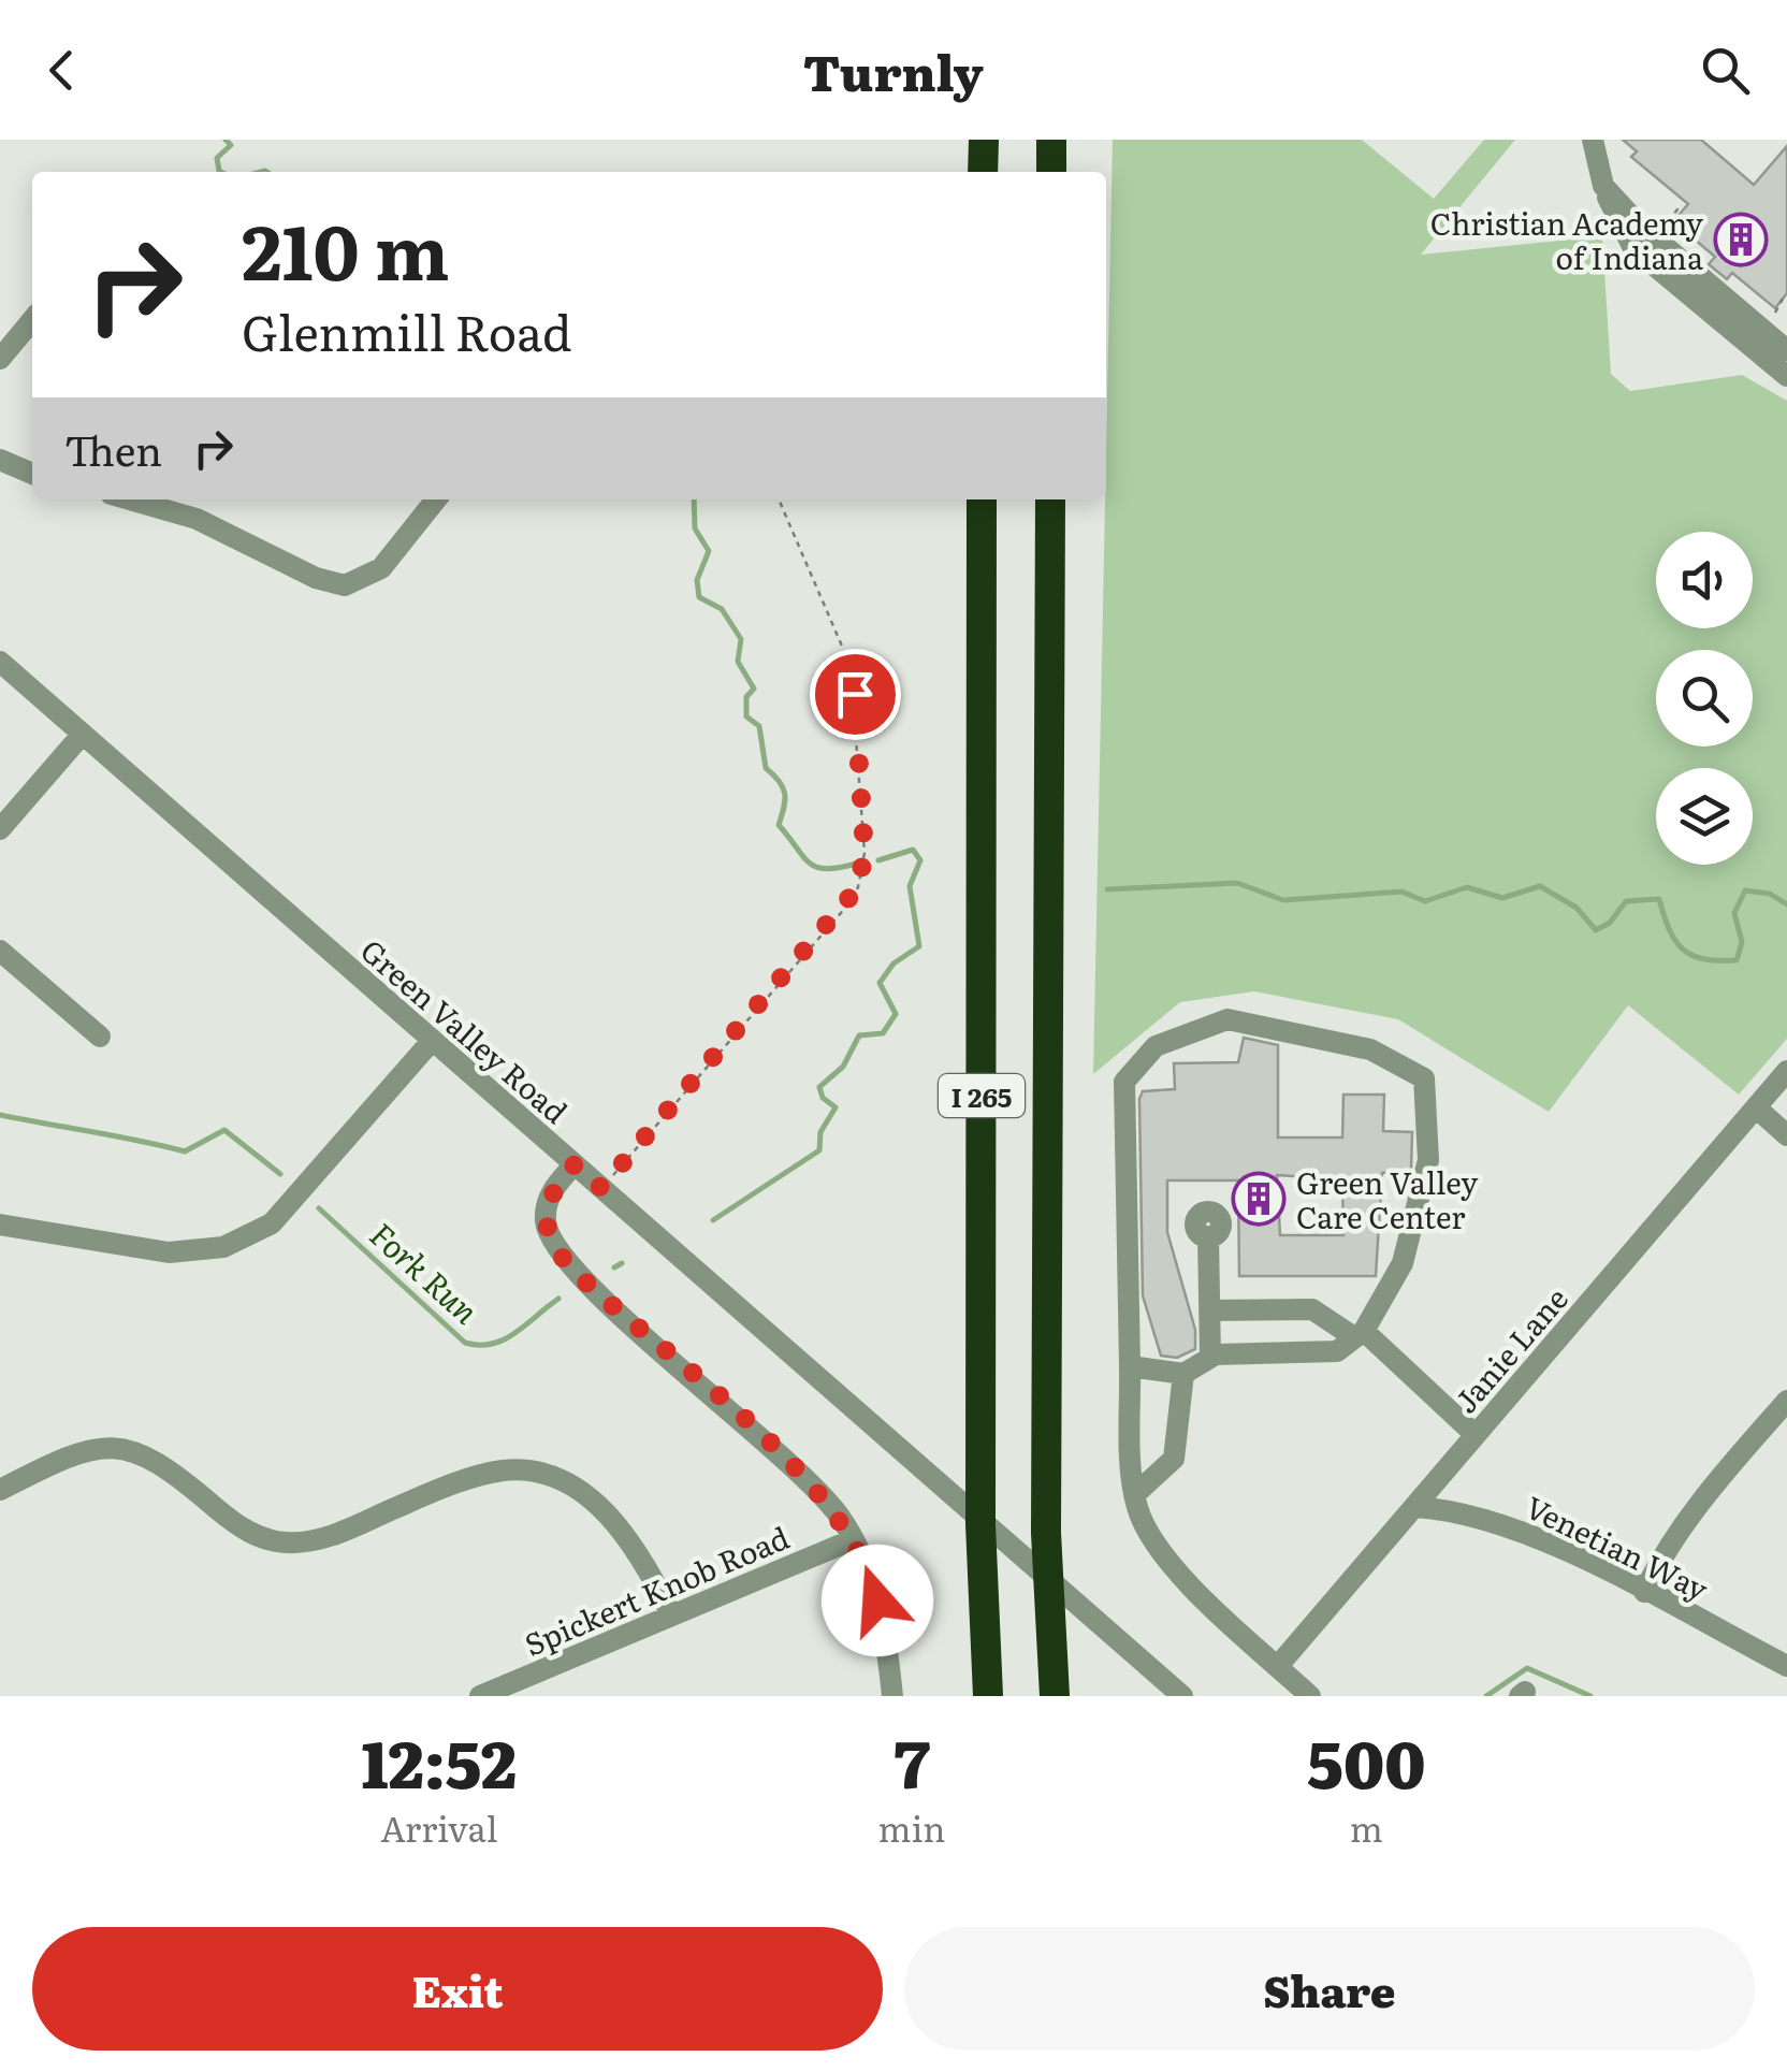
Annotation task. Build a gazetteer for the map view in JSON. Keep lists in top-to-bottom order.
{
  "streets": {
    "highway": ["I 265"],
    "street": [
      "Green Valley Road",
      "Janie Lane",
      "Venetian Way",
      "Spickert Knob Road"
    ]
  },
  "crossings": [
    ["Janie Lane", "Venetian Way"]
  ],
  "water": ["Fork Run"],
  "places": {
    "building": ["Christian Academy of Indiana", "Green Valley Care Center"]
  },
  "page": {
    "header": "Turnly",
    "turn": ["210 m", "Glenmill Road"],
    "then": "Then",
    "eta": [
      "12:52",
      "Arrival",
      "7",
      "min",
      "500",
      "m"
    ],
    "buttons": ["Exit", "Share"]
  }
}
